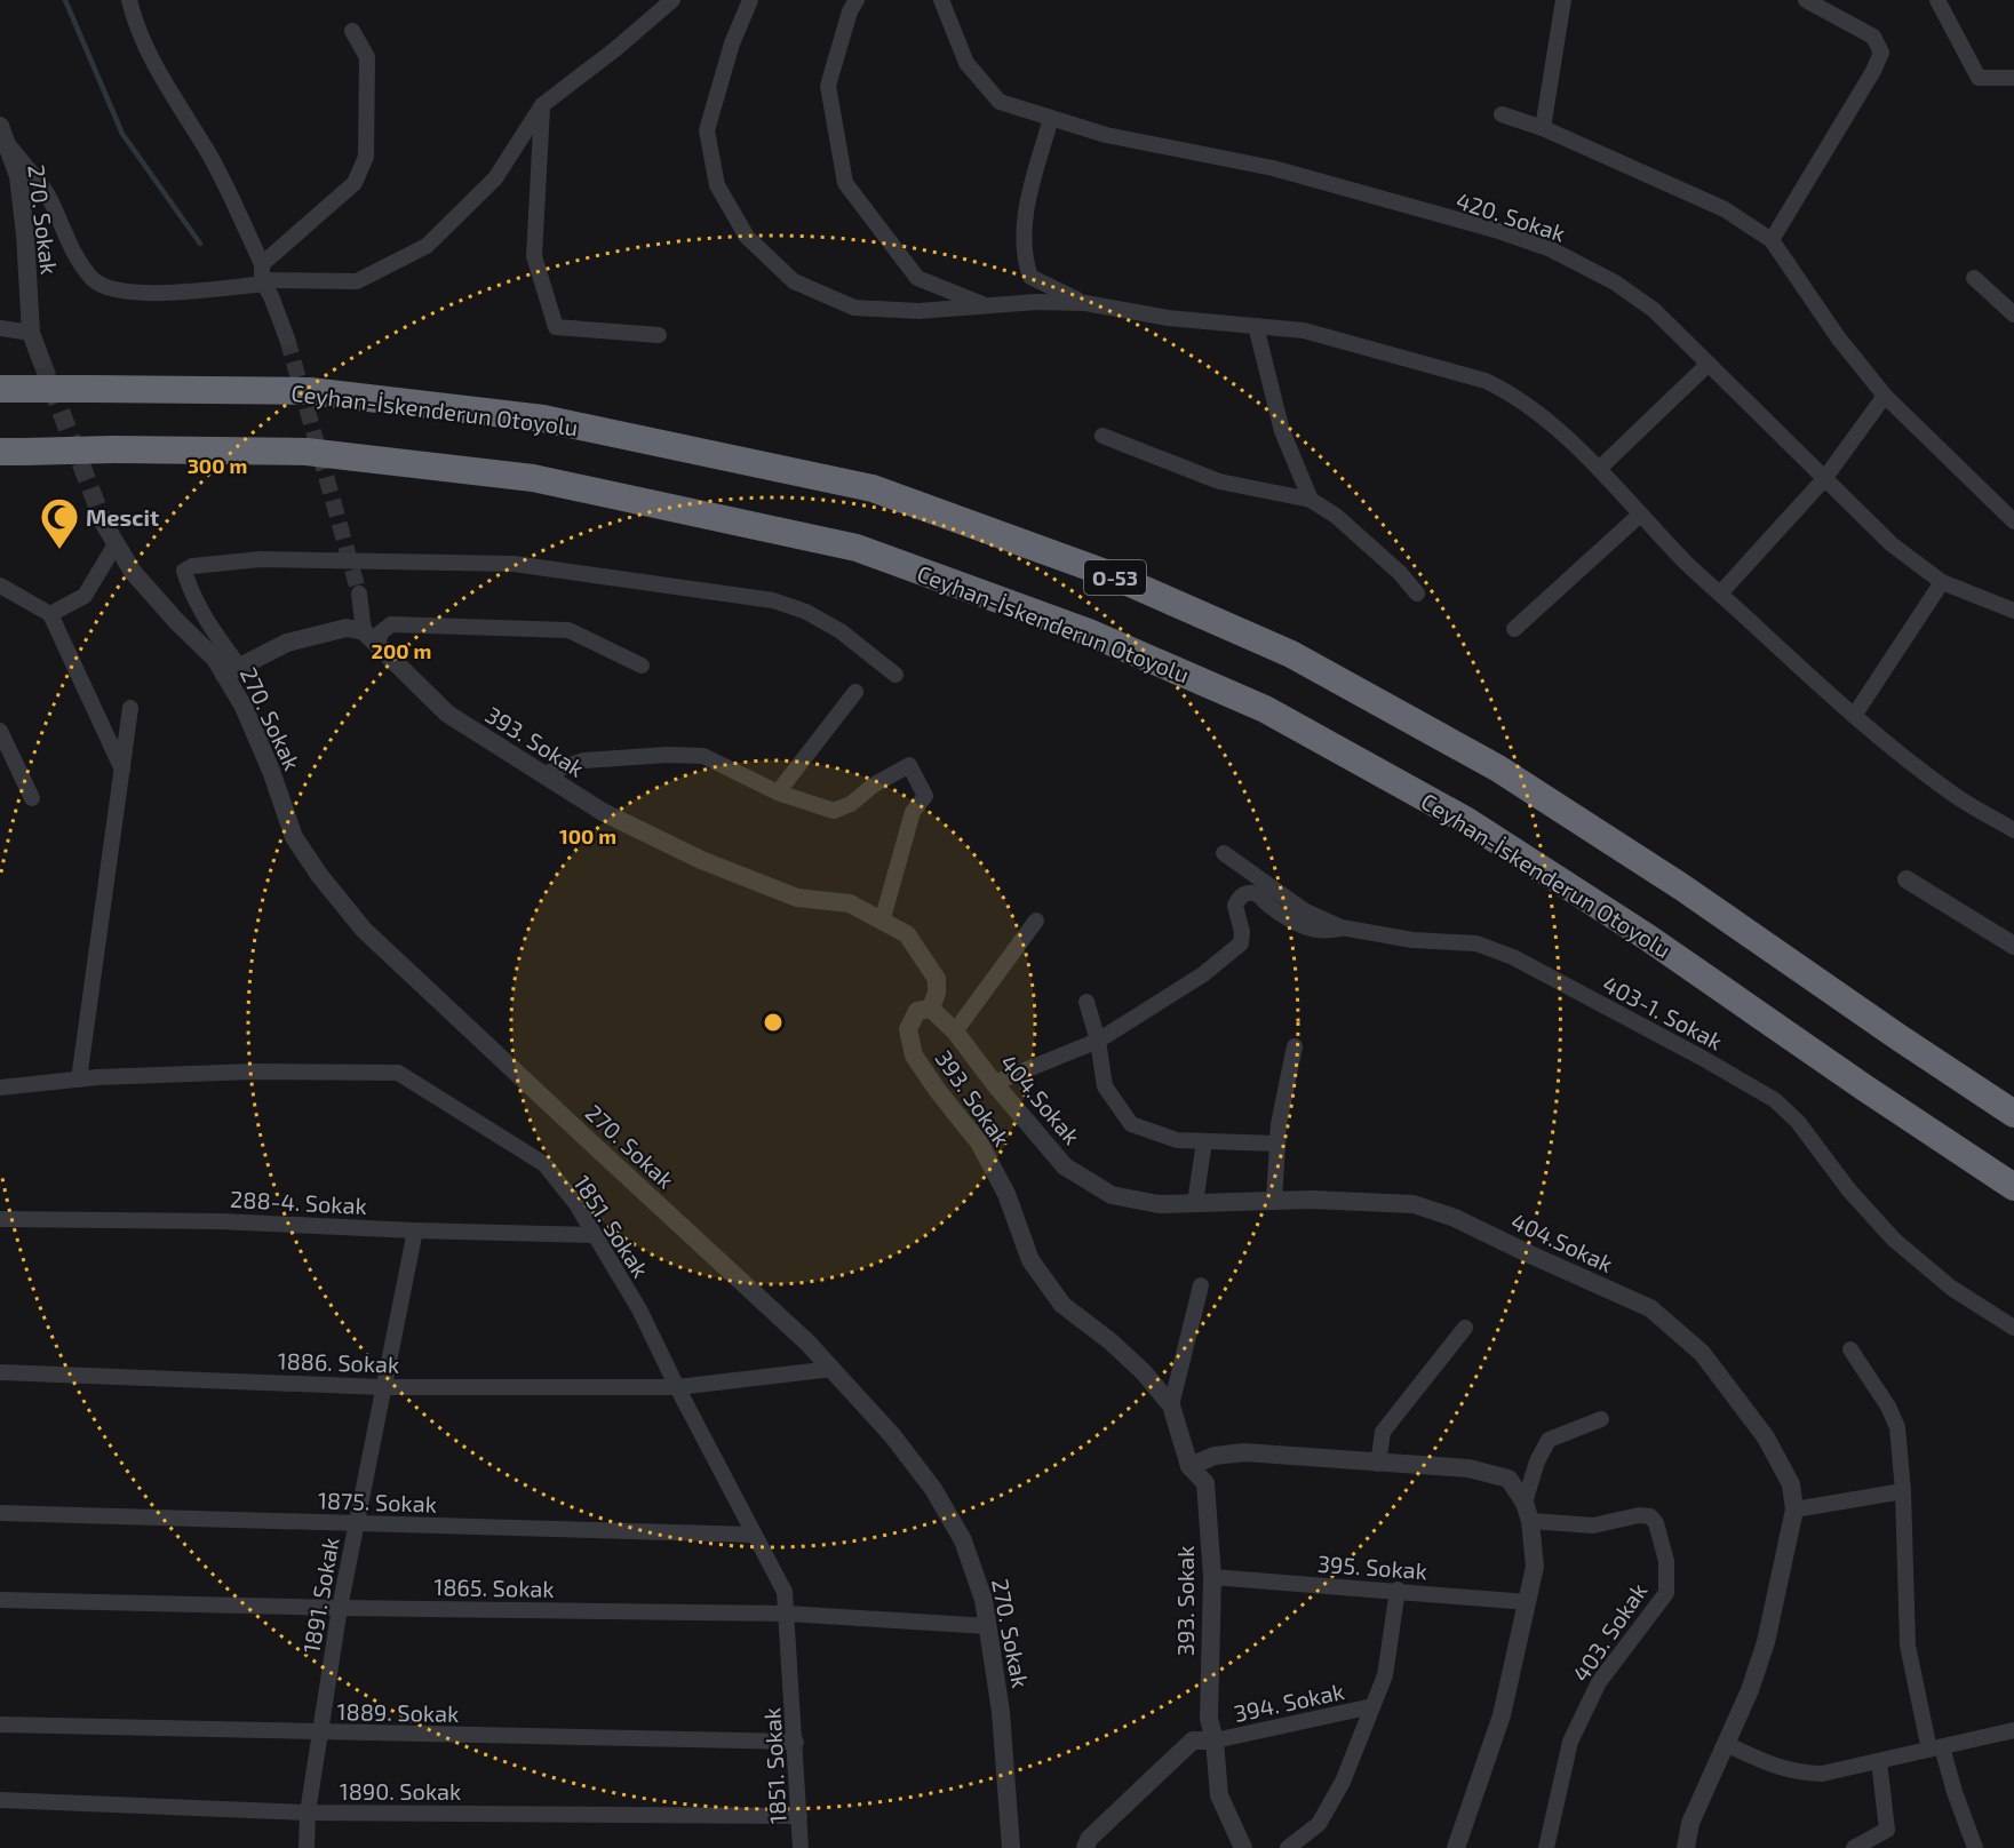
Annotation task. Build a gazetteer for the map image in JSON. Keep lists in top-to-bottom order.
{
  "streets": {
    "highway": ["Ceyhan-İskenderun Otoyolu", "O-53"],
    "street": [
      "420. Sokak",
      "270. Sokak",
      "393. Sokak",
      "403-1. Sokak",
      "404.Sokak",
      "288-4. Sokak",
      "1851. Sokak",
      "1886. Sokak",
      "1875. Sokak",
      "395. Sokak",
      "1865. Sokak",
      "1891. Sokak",
      "403. Sokak",
      "394. Sokak",
      "1889. Sokak",
      "1890. Sokak"
    ]
  },
  "crossings": [
    ["270. Sokak", "1886. Sokak"],
    ["270. Sokak", "1865. Sokak"],
    ["393. Sokak", "404.Sokak"],
    ["393. Sokak", "395. Sokak"],
    ["393. Sokak", "394. Sokak"],
    ["288-4. Sokak", "1851. Sokak"],
    ["288-4. Sokak", "1891. Sokak"],
    ["1851. Sokak", "1886. Sokak"],
    ["1851. Sokak", "1875. Sokak"],
    ["1851. Sokak", "1865. Sokak"],
    ["1851. Sokak", "1889. Sokak"],
    ["1851. Sokak", "1890. Sokak"],
    ["1886. Sokak", "1891. Sokak"],
    ["1875. Sokak", "1891. Sokak"],
    ["395. Sokak", "394. Sokak"],
    ["1865. Sokak", "1891. Sokak"],
    ["1891. Sokak", "1889. Sokak"],
    ["1891. Sokak", "1890. Sokak"]
  ],
  "places": {
    "mosque": ["Mescit"]
  },
  "rings": ["300 m", "200 m", "100 m"]
}
